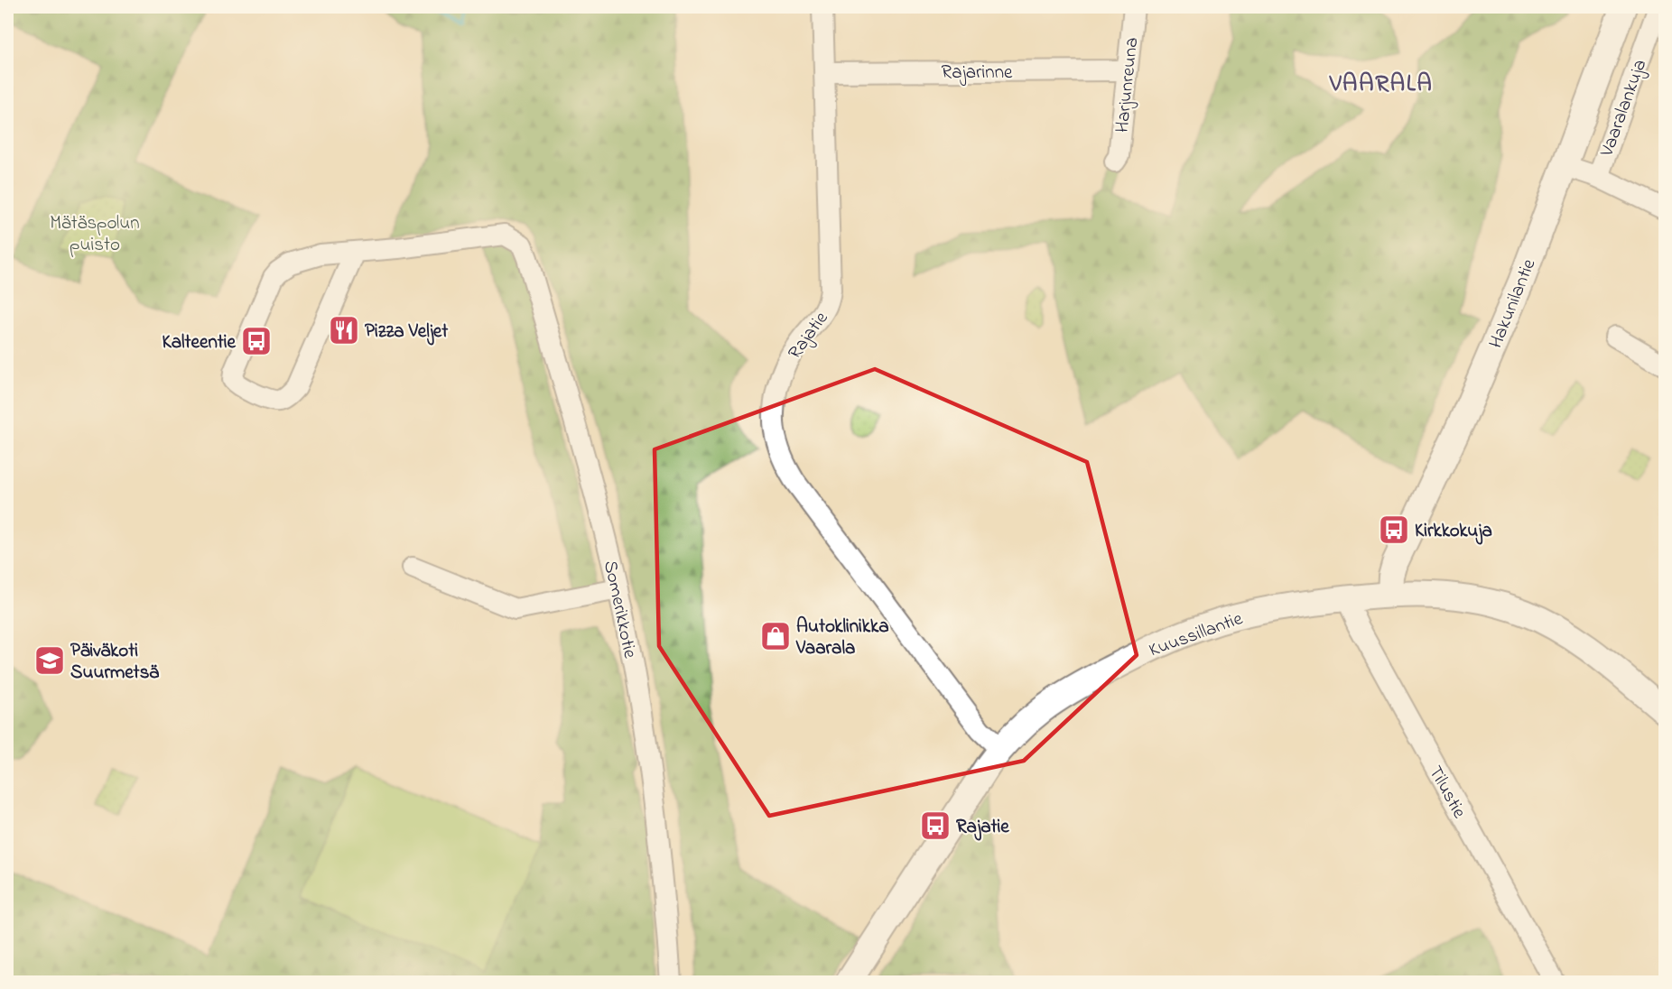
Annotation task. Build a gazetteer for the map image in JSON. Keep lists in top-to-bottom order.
{
  "streets": {
    "main road": ["Hakunilantie", "Kuussillantie"],
    "street": [
      "Rajarinne",
      "Harjunreuna",
      "Vaaralankuja",
      "Rajatie",
      "Somerikkotie",
      "Tilustie"
    ]
  },
  "crossings": [
    ["Rajarinne", "Harjunreuna"],
    ["Rajarinne", "Rajatie"],
    ["Hakunilantie", "Kuussillantie"],
    ["Rajatie", "Kuussillantie"],
    ["Kuussillantie", "Tilustie"]
  ],
  "districts": ["VAARALA"],
  "parks": ["Mätäspolun puisto"],
  "places": {
    "restaurant": ["Pizza Veljet"],
    "bus stop": ["Kalteentie", "Kirkkokuja", "Rajatie"],
    "shop": ["Autoklinikka Vaarala"],
    "school or university": ["Päiväkoti Suurmetsä"]
  }
}
